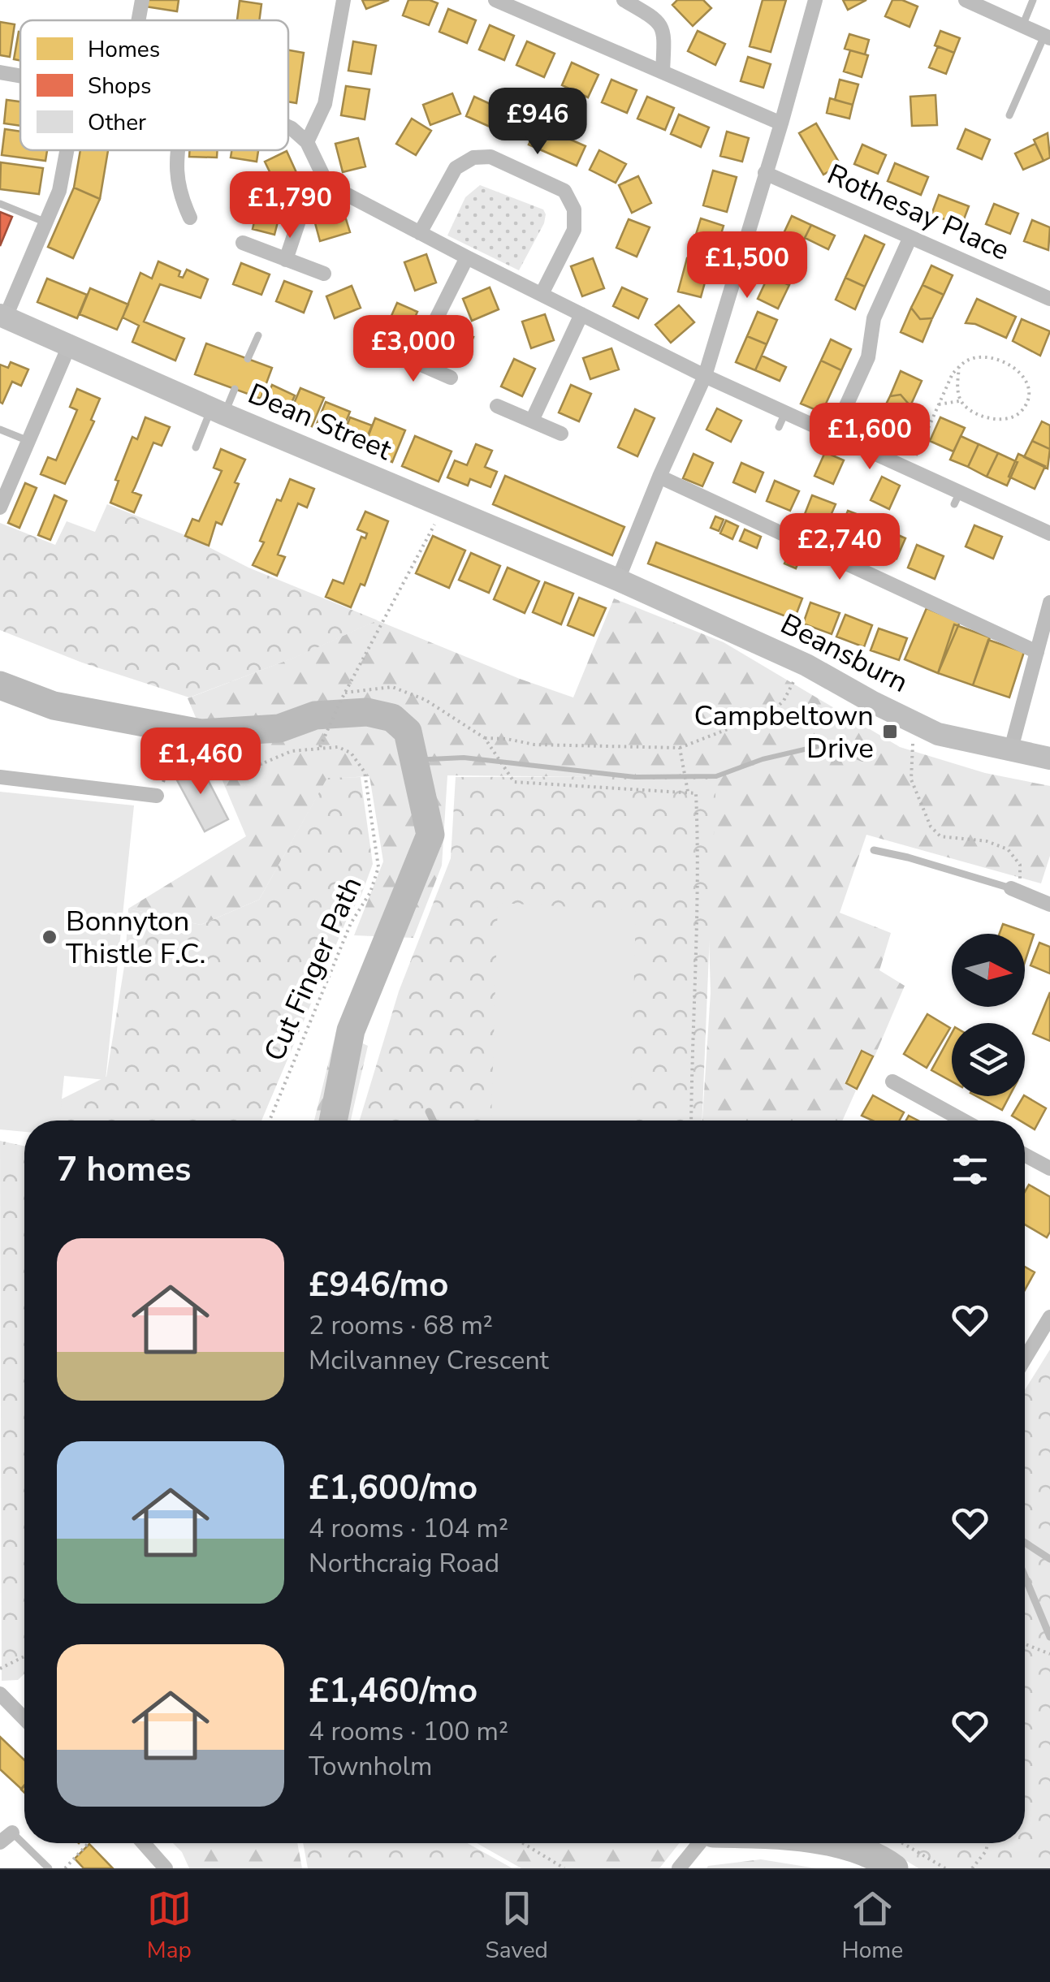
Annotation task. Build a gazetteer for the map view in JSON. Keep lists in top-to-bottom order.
{
  "streets": {
    "main road": ["Dean Street", "Beansburn"],
    "street": ["Rothesay Place"],
    "path": ["Cut Finger Path"]
  },
  "crossings": [
    ["Dean Street", "Beansburn"]
  ],
  "places": {
    "transit": ["Campbeltown Drive"],
    "other": ["Bonnyton Thistle F.C."]
  },
  "legend": ["Homes", "Shops", "Other"],
  "north": "right",
  "page": {
    "price": [
      "£946",
      "£1,790",
      "£1,500",
      "£3,000",
      "£1,600",
      "£2,740",
      "£1,460"
    ],
    "heading": "7 homes",
    "list": [
      {
        "name": "£946/mo",
        "note": "2 rooms · 68 m² · Mcilvanney Crescent"
      },
      {
        "name": "£1,600/mo",
        "note": "4 rooms · 104 m² · Northcraig Road"
      },
      {
        "name": "£1,460/mo",
        "note": "4 rooms · 100 m² · Townholm"
      }
    ],
    "tabs": ["Map", "Saved", "Home"]
  }
}
